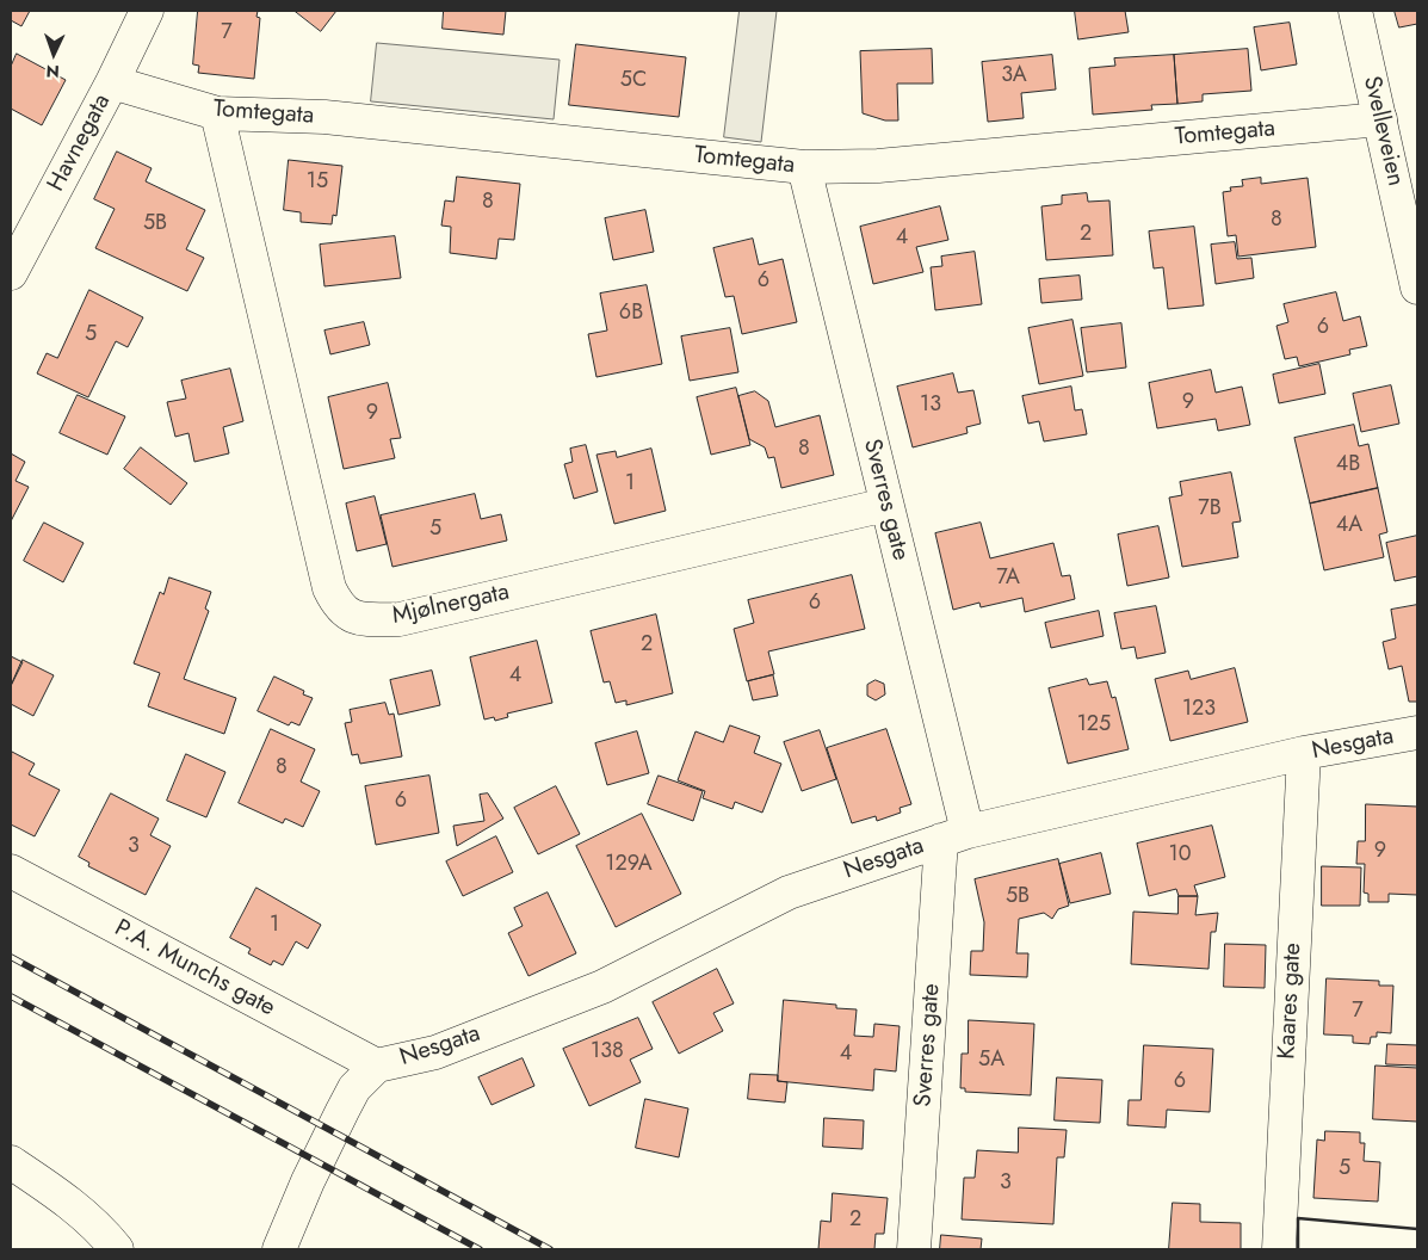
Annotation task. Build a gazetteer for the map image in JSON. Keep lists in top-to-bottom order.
{
  "streets": {
    "street": [
      "Tomtegata",
      "Svelleveien",
      "Havnegata",
      "Sverres gate",
      "Mjølnergata",
      "Nesgata",
      "P.A. Munchs gate",
      "Kaares gate"
    ]
  },
  "crossings": [
    ["Tomtegata", "Svelleveien"],
    ["Tomtegata", "Havnegata"],
    ["Tomtegata", "Sverres gate"],
    ["Tomtegata", "Mjølnergata"],
    ["Sverres gate", "Mjølnergata"],
    ["Sverres gate", "Nesgata"],
    ["Nesgata", "P.A. Munchs gate"],
    ["Nesgata", "Kaares gate"]
  ],
  "house_numbers": [
    "7",
    "3A",
    "5C",
    "15",
    "8",
    "8",
    "5B",
    "2",
    "4",
    "6",
    "6B",
    "6",
    "5",
    "9",
    "13",
    "9",
    "8",
    "4B",
    "1",
    "7B",
    "4A",
    "5",
    "7A",
    "6",
    "2",
    "4",
    "123",
    "125",
    "8",
    "6",
    "3",
    "9",
    "10",
    "129A",
    "5B",
    "1",
    "7",
    "138",
    "4",
    "5A",
    "6",
    "5",
    "3",
    "2"
  ],
  "north": "bottom"
}
